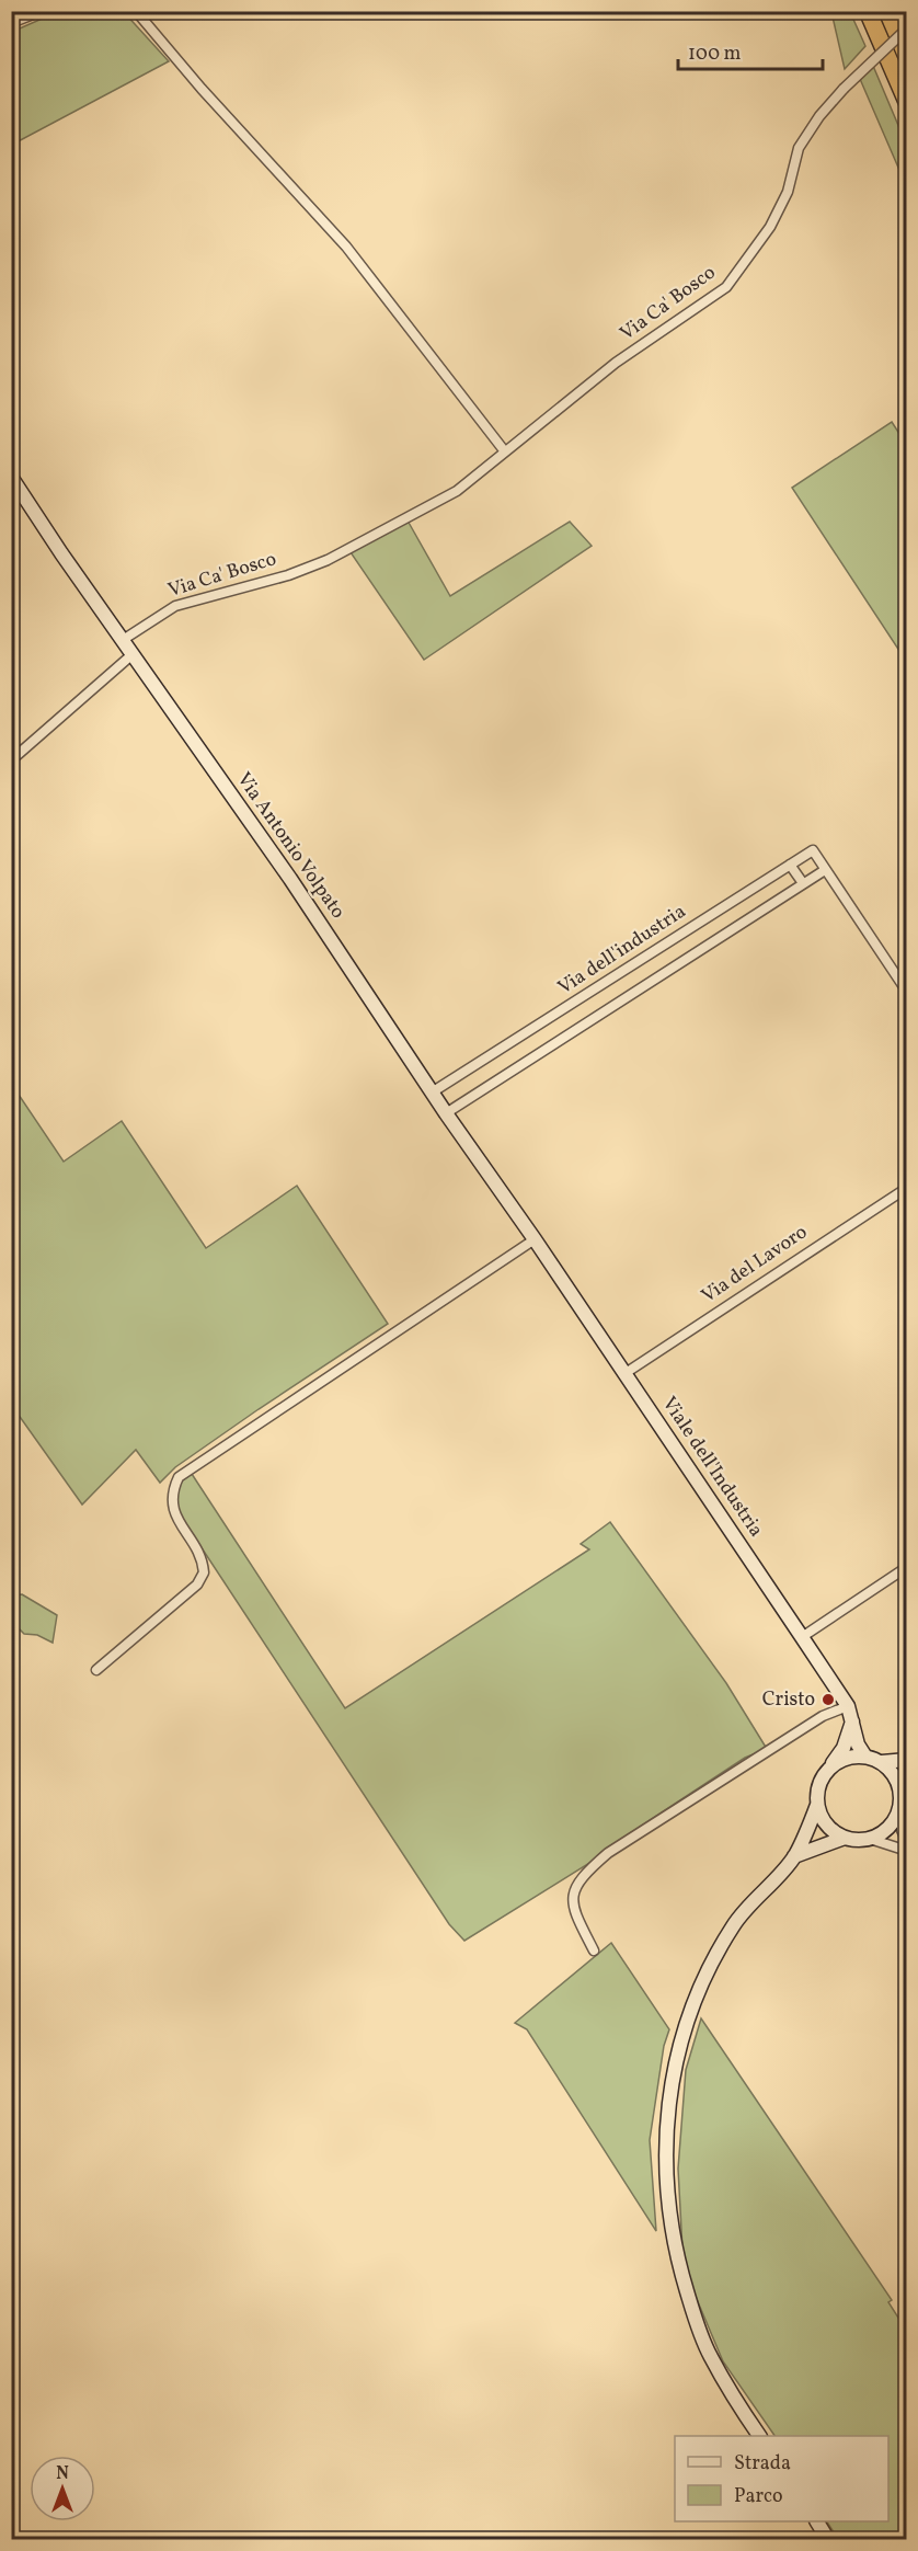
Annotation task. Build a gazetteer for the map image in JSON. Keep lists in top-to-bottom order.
{
  "streets": {
    "street": [
      "Via Ca' Bosco",
      "Via Antonio Volpato",
      "Via dell'industria",
      "Via del Lavoro",
      "Viale dell'Industria"
    ]
  },
  "crossings": [
    ["Via Ca' Bosco", "Via Antonio Volpato"],
    ["Via Antonio Volpato", "Via dell'industria"],
    ["Via Antonio Volpato", "Viale dell'Industria"],
    ["Via del Lavoro", "Viale dell'Industria"]
  ],
  "places": ["Cristo"],
  "legend": ["Strada", "Parco"],
  "scale_bar": "100 m",
  "north": "top"
}
